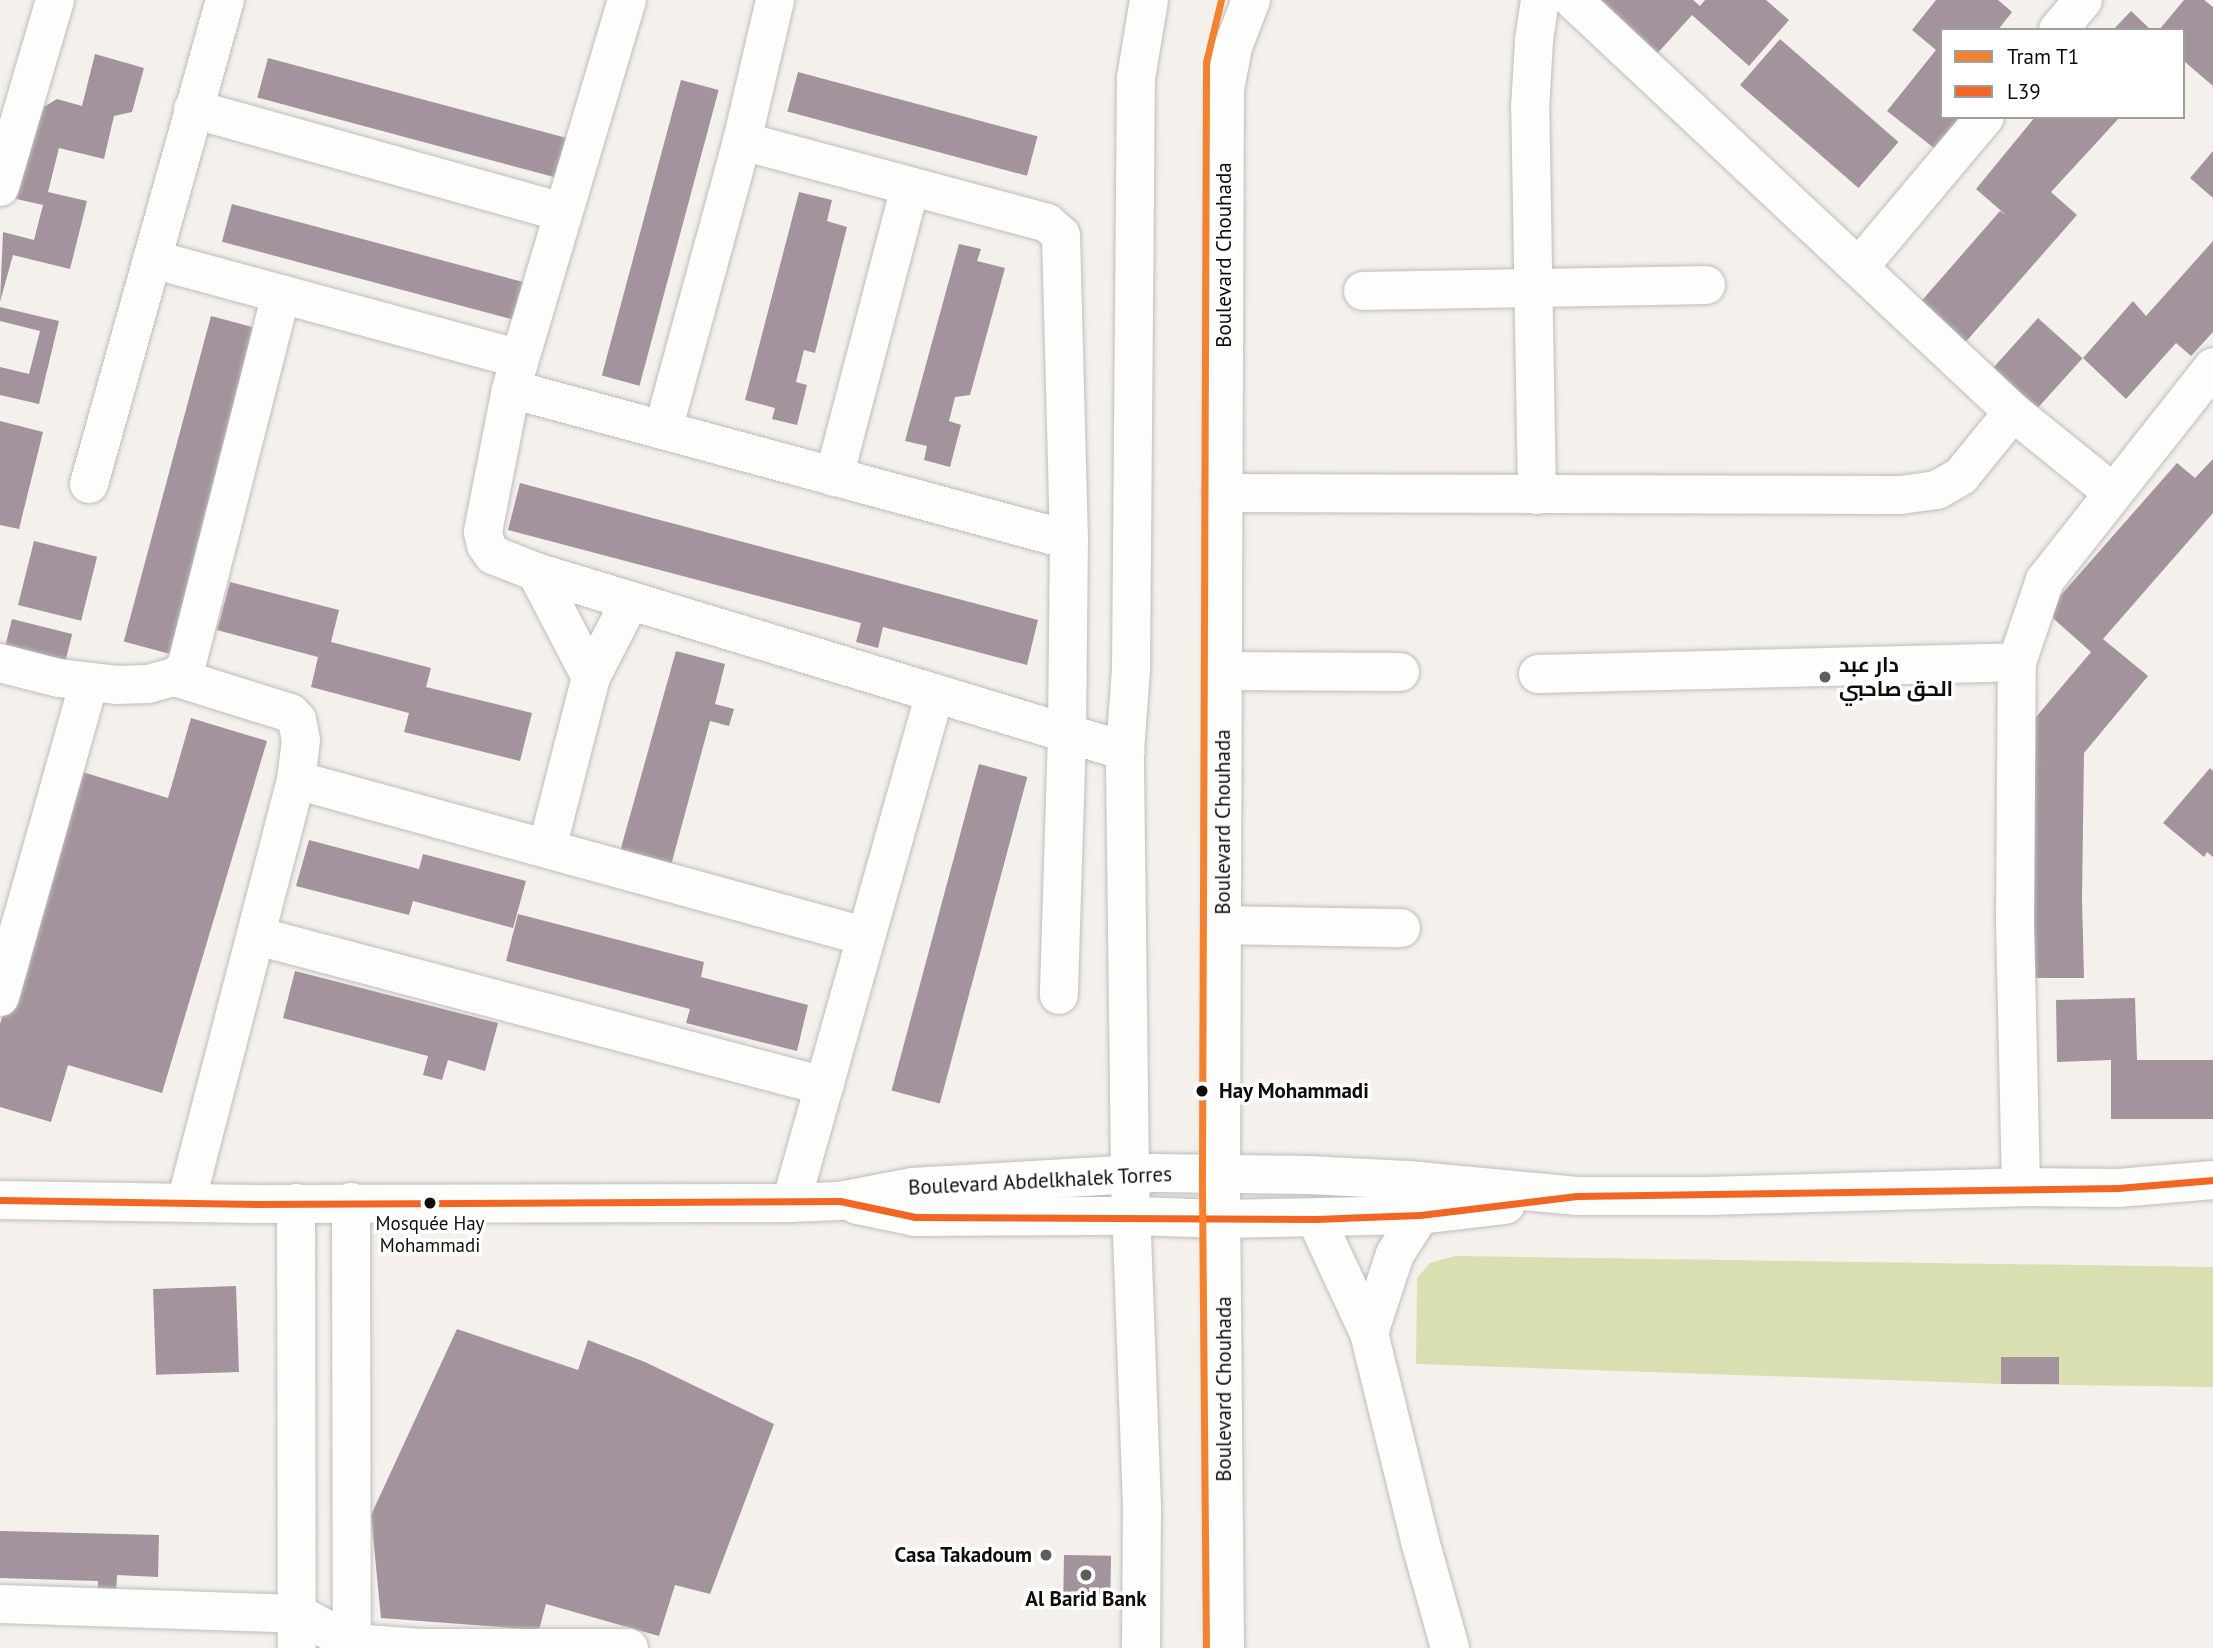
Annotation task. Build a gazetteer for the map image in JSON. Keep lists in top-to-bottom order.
{
  "streets": {
    "street": ["Boulevard Chouhada", "Boulevard Abdelkhalek Torres"]
  },
  "crossings": [
    ["Boulevard Chouhada", "Boulevard Abdelkhalek Torres"]
  ],
  "places": [
    "دار عبد الحق صاحبي",
    "Hay Mohammadi",
    "Mosquée Hay Mohammadi",
    "Casa Takadoum",
    "Al Barid Bank"
  ],
  "lines": ["tram line T1", "transit line L39"],
  "legend": ["Tram T1", "L39"]
}
